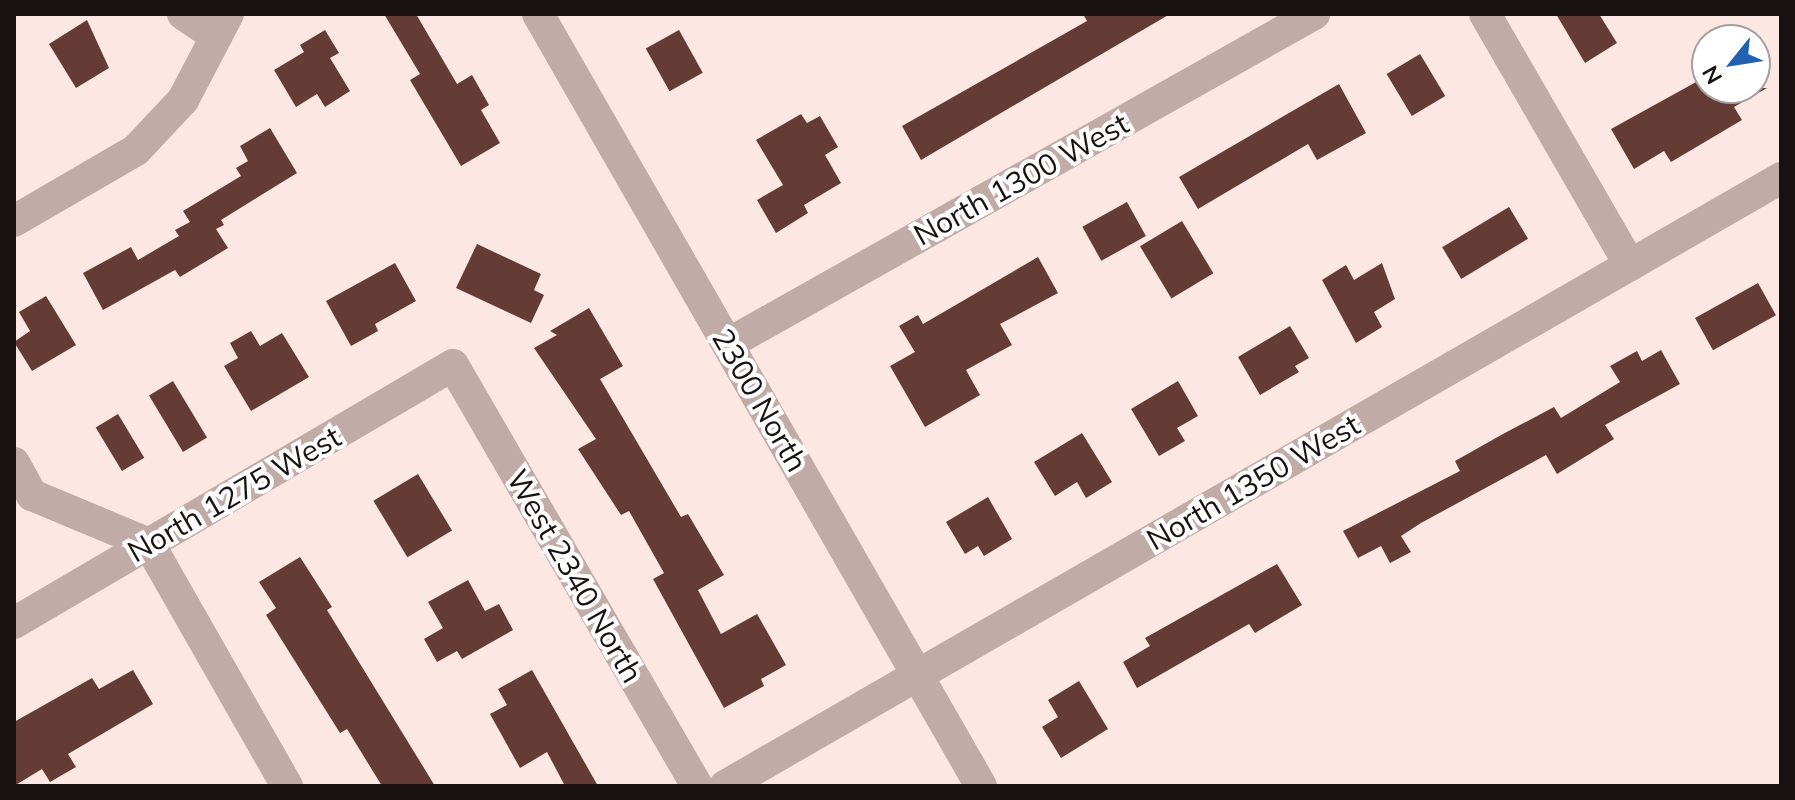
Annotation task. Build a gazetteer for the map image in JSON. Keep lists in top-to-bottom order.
{
  "streets": {
    "street": [
      "North 1300 West",
      "2300 North",
      "North 1350 West",
      "North 1275 West",
      "West 2340 North"
    ]
  },
  "crossings": [
    ["North 1300 West", "2300 North"],
    ["2300 North", "North 1350 West"],
    ["North 1275 West", "West 2340 North"]
  ],
  "north": "bottom left"
}
